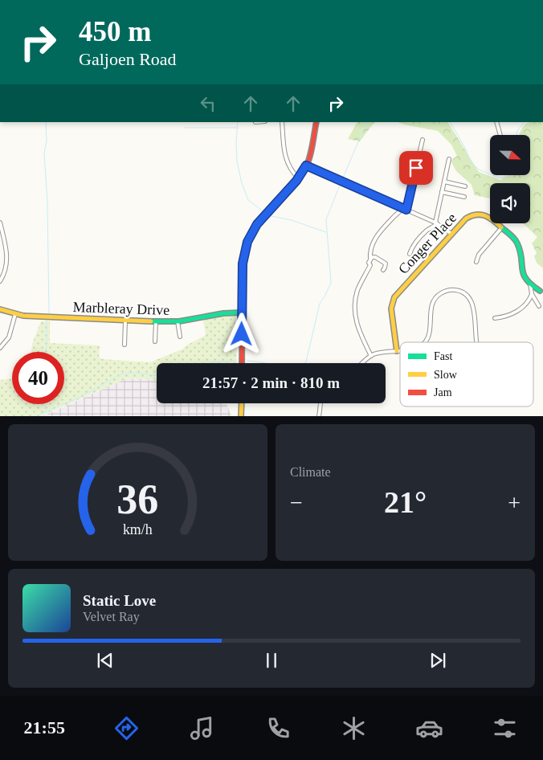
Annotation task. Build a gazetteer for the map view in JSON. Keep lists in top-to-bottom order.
{
  "streets": {
    "street": ["Conger Place", "Marbleray Drive"]
  },
  "legend": ["Fast", "Slow", "Jam"],
  "north": "right",
  "page": {
    "turn": ["450 m", "Galjoen Road"],
    "limit": "40",
    "trip": "21:57 · 2 min · 810 m",
    "tile": "Climate",
    "heat": ["−", "21°", "+"],
    "song": ["Static Love", "Velvet Ray"],
    "tabs": "21:55",
    "gauge": ["36", "km/h"]
  }
}
